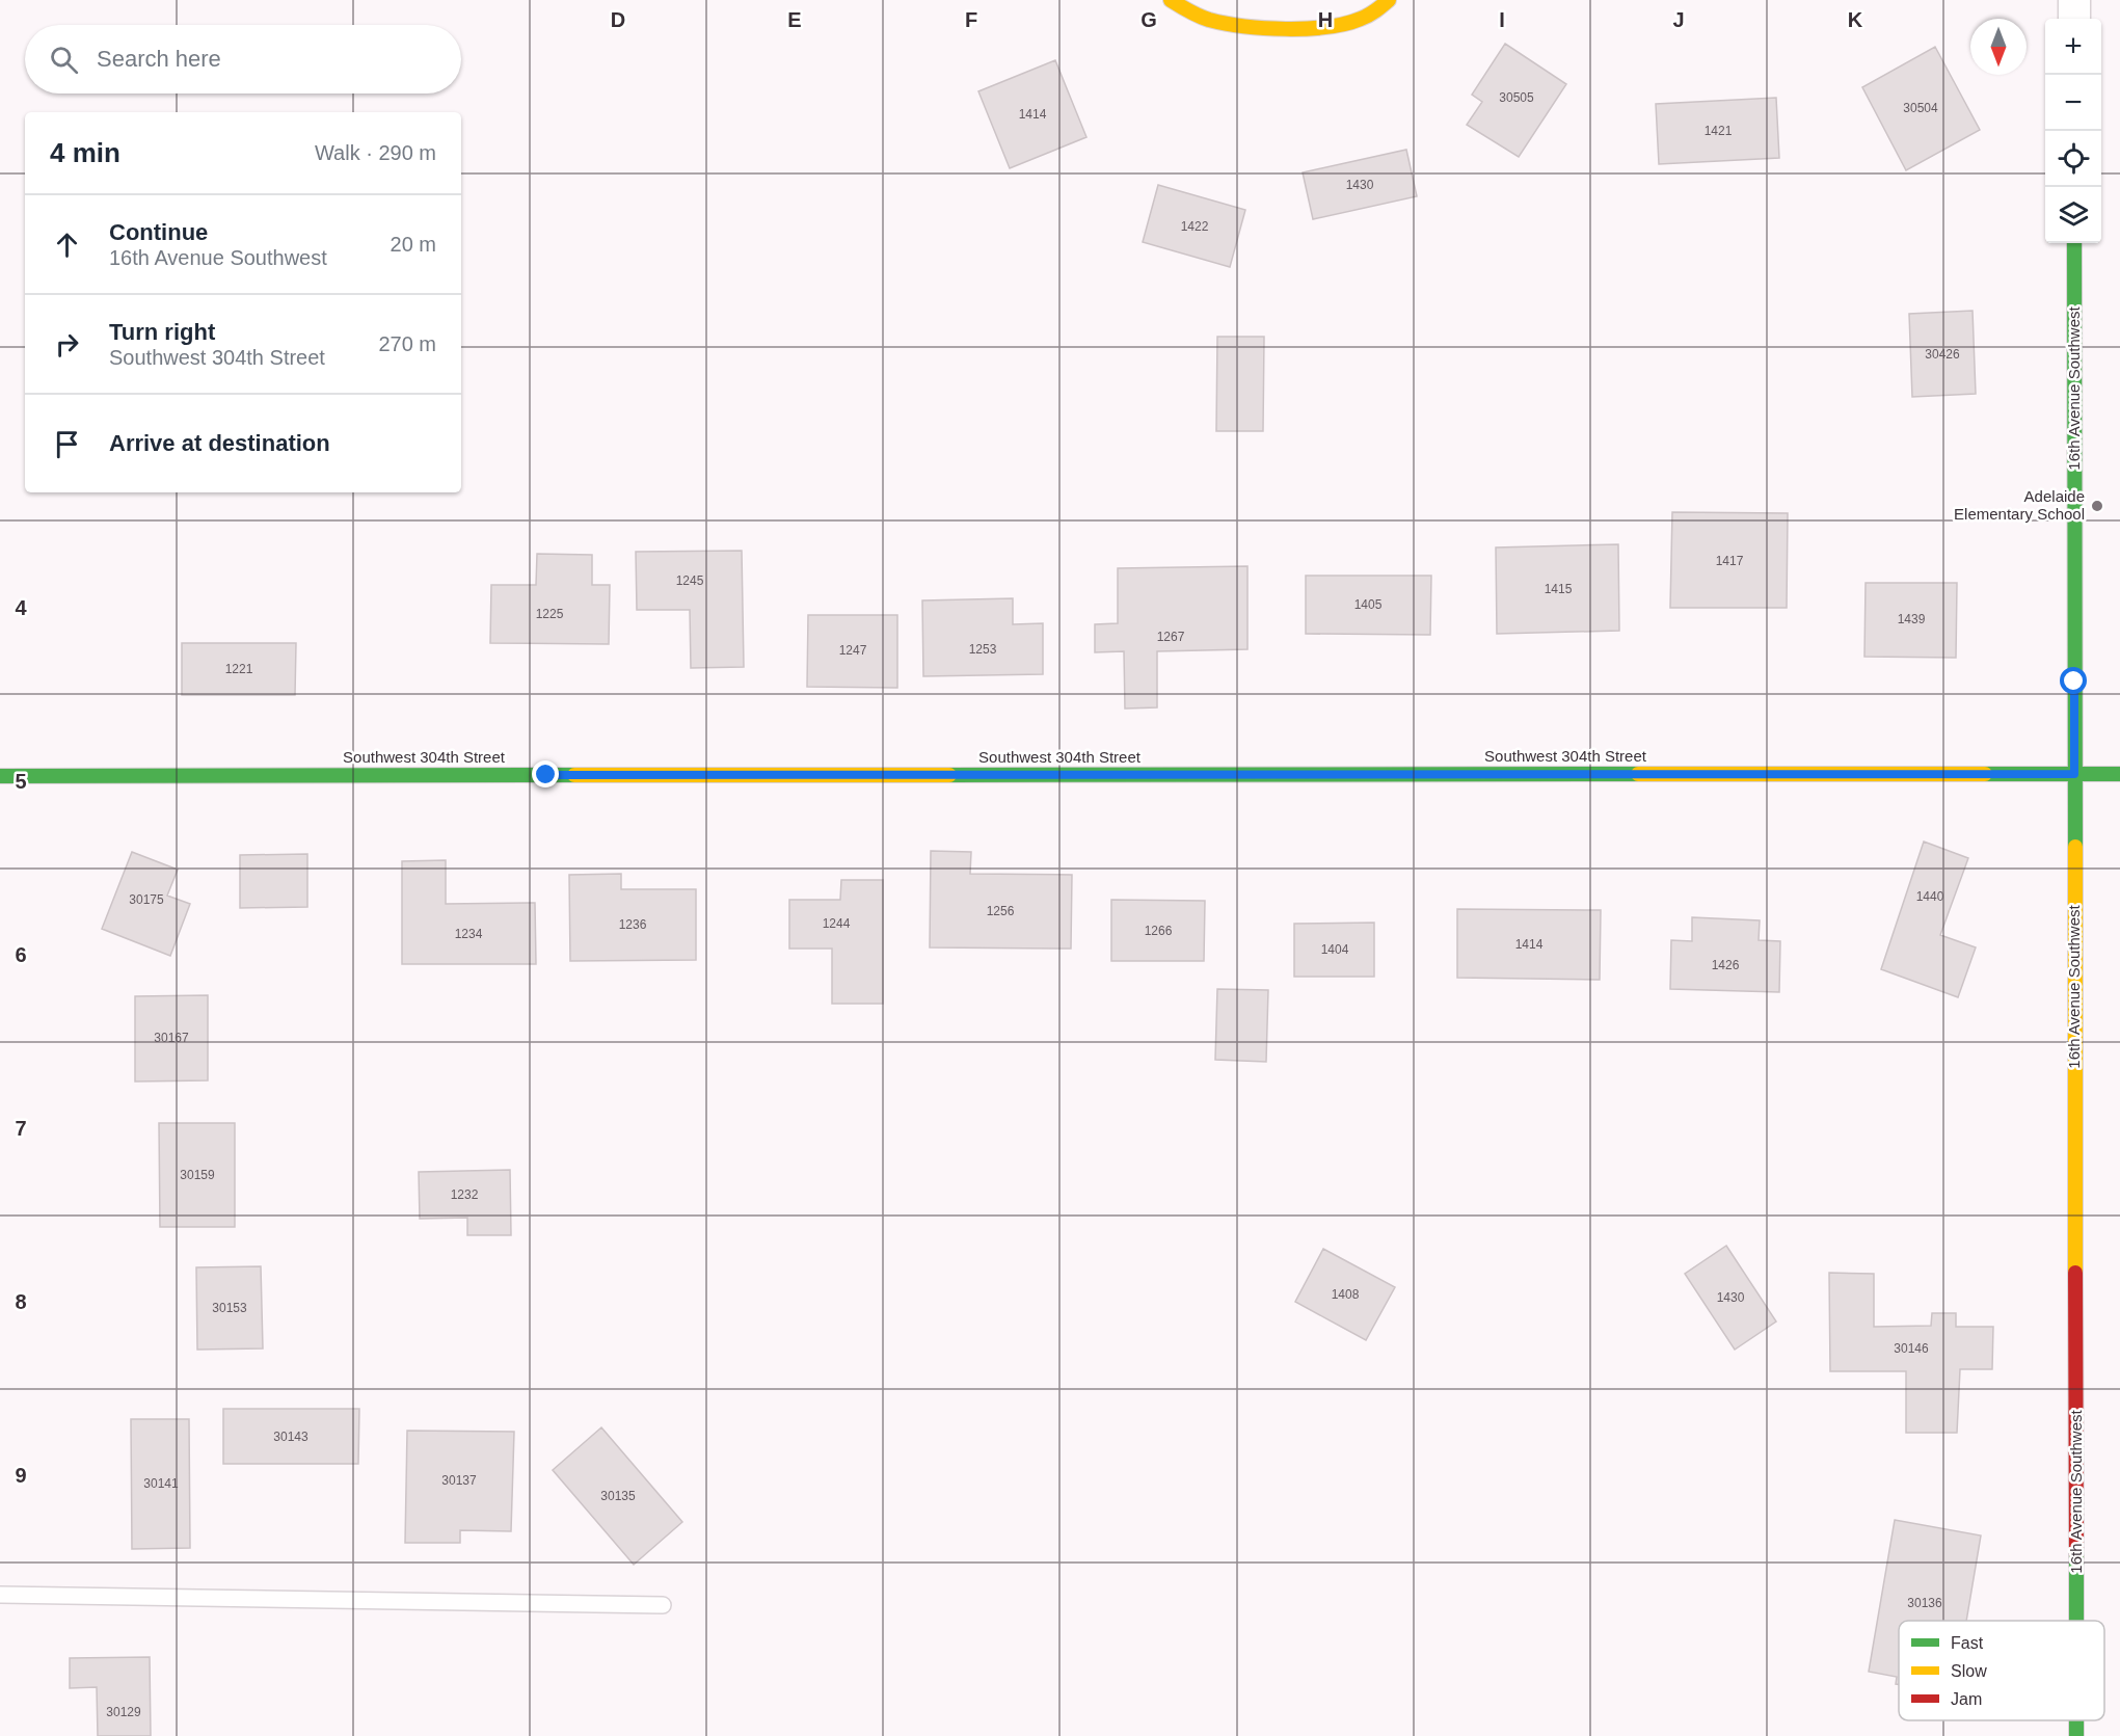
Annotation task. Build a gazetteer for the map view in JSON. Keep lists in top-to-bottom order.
{
  "streets": {
    "street": ["16th Avenue Southwest", "Southwest 304th Street"]
  },
  "crossings": [
    ["16th Avenue Southwest", "Southwest 304th Street"]
  ],
  "places": ["Adelaide Elementary School"],
  "house_numbers": [
    "30505",
    "30504",
    "1414",
    "1421",
    "1430",
    "1422",
    "30426",
    "1417",
    "1245",
    "1415",
    "1405",
    "1225",
    "1439",
    "1267",
    "1253",
    "1247",
    "1221",
    "1440",
    "30175",
    "1256",
    "1244",
    "1236",
    "1266",
    "1234",
    "1414",
    "1404",
    "1426",
    "30167",
    "30159",
    "1232",
    "1408",
    "1430",
    "30153",
    "30146",
    "30143",
    "30137",
    "30141",
    "30135",
    "30136",
    "30129"
  ],
  "legend": ["Fast", "Slow", "Jam"],
  "north": "bottom",
  "page": {
    "map_buttons": ["+", "−"],
    "search": "Search here",
    "heading": ["4 min", "Walk · 290 m"],
    "list": [
      ["Continue", "16th Avenue Southwest", "20 m"],
      ["Turn right", "Southwest 304th Street", "270 m"],
      "Arrive at destination"
    ]
  },
  "grid": {
    "columns": [
      "D",
      "E",
      "F",
      "G",
      "H",
      "I",
      "J",
      "K"
    ],
    "rows": [
      "4",
      "5",
      "6",
      "7",
      "8",
      "9"
    ]
  }
}
